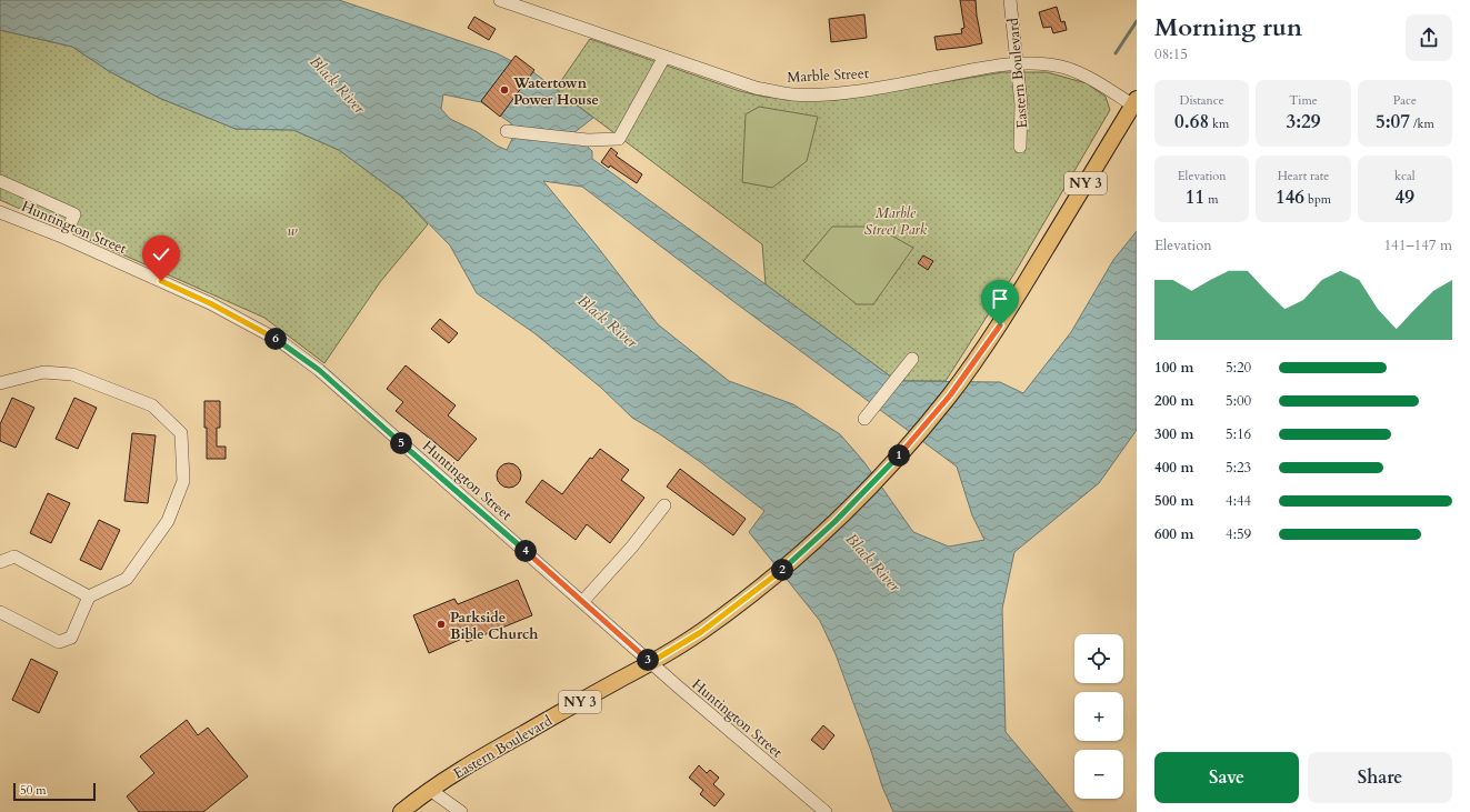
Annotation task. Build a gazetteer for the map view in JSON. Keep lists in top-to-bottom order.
{
  "streets": {
    "main road": ["Eastern Boulevard", "NY 3"],
    "street": ["Marble Street", "Huntington Street"]
  },
  "crossings": [
    ["Eastern Boulevard", "Marble Street"],
    ["Eastern Boulevard", "Huntington Street"]
  ],
  "water": ["Black River"],
  "parks": ["Marble Street Park", "w"],
  "places": ["Watertown Power House", "Parkside Bible Church"],
  "scale_bar": "50 m",
  "page": {
    "heading": ["Morning run", "08:15"],
    "stats": [
      ["Distance", "0.68 km"],
      ["Time", "3:29"],
      ["Pace", "5:07 /km"],
      ["Elevation", "11 m"],
      ["Heart rate", "146 bpm"],
      ["kcal", "49"]
    ],
    "chart": ["Elevation", "141–147 m"],
    "pins": [
      "6",
      "5",
      "1",
      "4",
      "2",
      "3"
    ],
    "list": [
      {
        "name": "100 m",
        "note": "5:20"
      },
      {
        "name": "200 m",
        "note": "5:00"
      },
      {
        "name": "300 m",
        "note": "5:16"
      },
      {
        "name": "400 m",
        "note": "5:23"
      },
      {
        "name": "500 m",
        "note": "4:44"
      },
      {
        "name": "600 m",
        "note": "4:59"
      }
    ],
    "map_buttons": ["+", "−"],
    "buttons": ["Save", "Share"],
    "scale": "50 m"
  }
}
